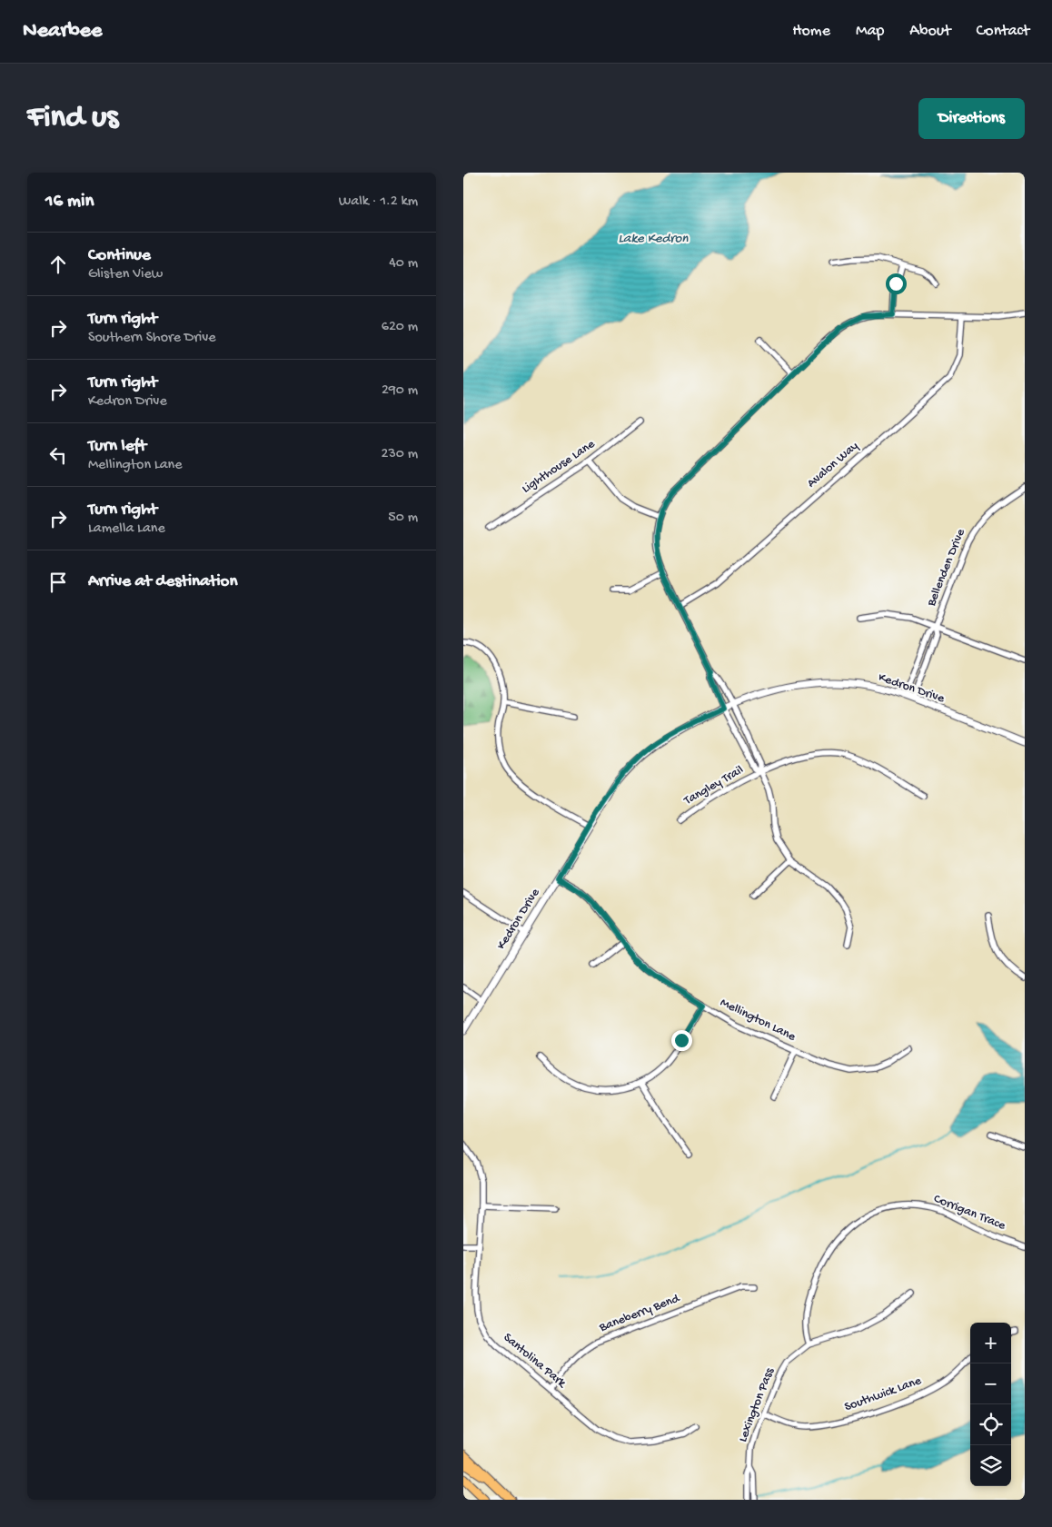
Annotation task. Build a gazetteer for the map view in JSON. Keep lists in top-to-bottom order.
{
  "streets": {
    "street": [
      "Avalon Way",
      "Lighthouse Lane",
      "Bellenden Drive",
      "Kedron Drive",
      "Tangley Trail",
      "Mellington Lane",
      "Corrigan Trace",
      "Baneberry Bend",
      "Santolina Park",
      "Southwick Lane",
      "Lexington Pass"
    ]
  },
  "crossings": [
    ["Bellenden Drive", "Kedron Drive"],
    ["Kedron Drive", "Mellington Lane"],
    ["Corrigan Trace", "Lexington Pass"],
    ["Baneberry Bend", "Santolina Park"],
    ["Southwick Lane", "Lexington Pass"]
  ],
  "water": ["Lake Kedron"],
  "page": {
    "header": "Nearbee",
    "nav": [
      "Home",
      "Map",
      "About",
      "Contact"
    ],
    "buttons": "Directions",
    "title": "Find us",
    "heading": ["16 min", "Walk · 1.2 km"],
    "list": [
      ["Continue", "Glisten View", "40 m"],
      ["Turn right", "Southern Shore Drive", "620 m"],
      ["Turn right", "Kedron Drive", "290 m"],
      ["Turn left", "Mellington Lane", "230 m"],
      ["Turn right", "Lamella Lane", "50 m"],
      "Arrive at destination"
    ],
    "map_buttons": ["+", "−"]
  }
}
